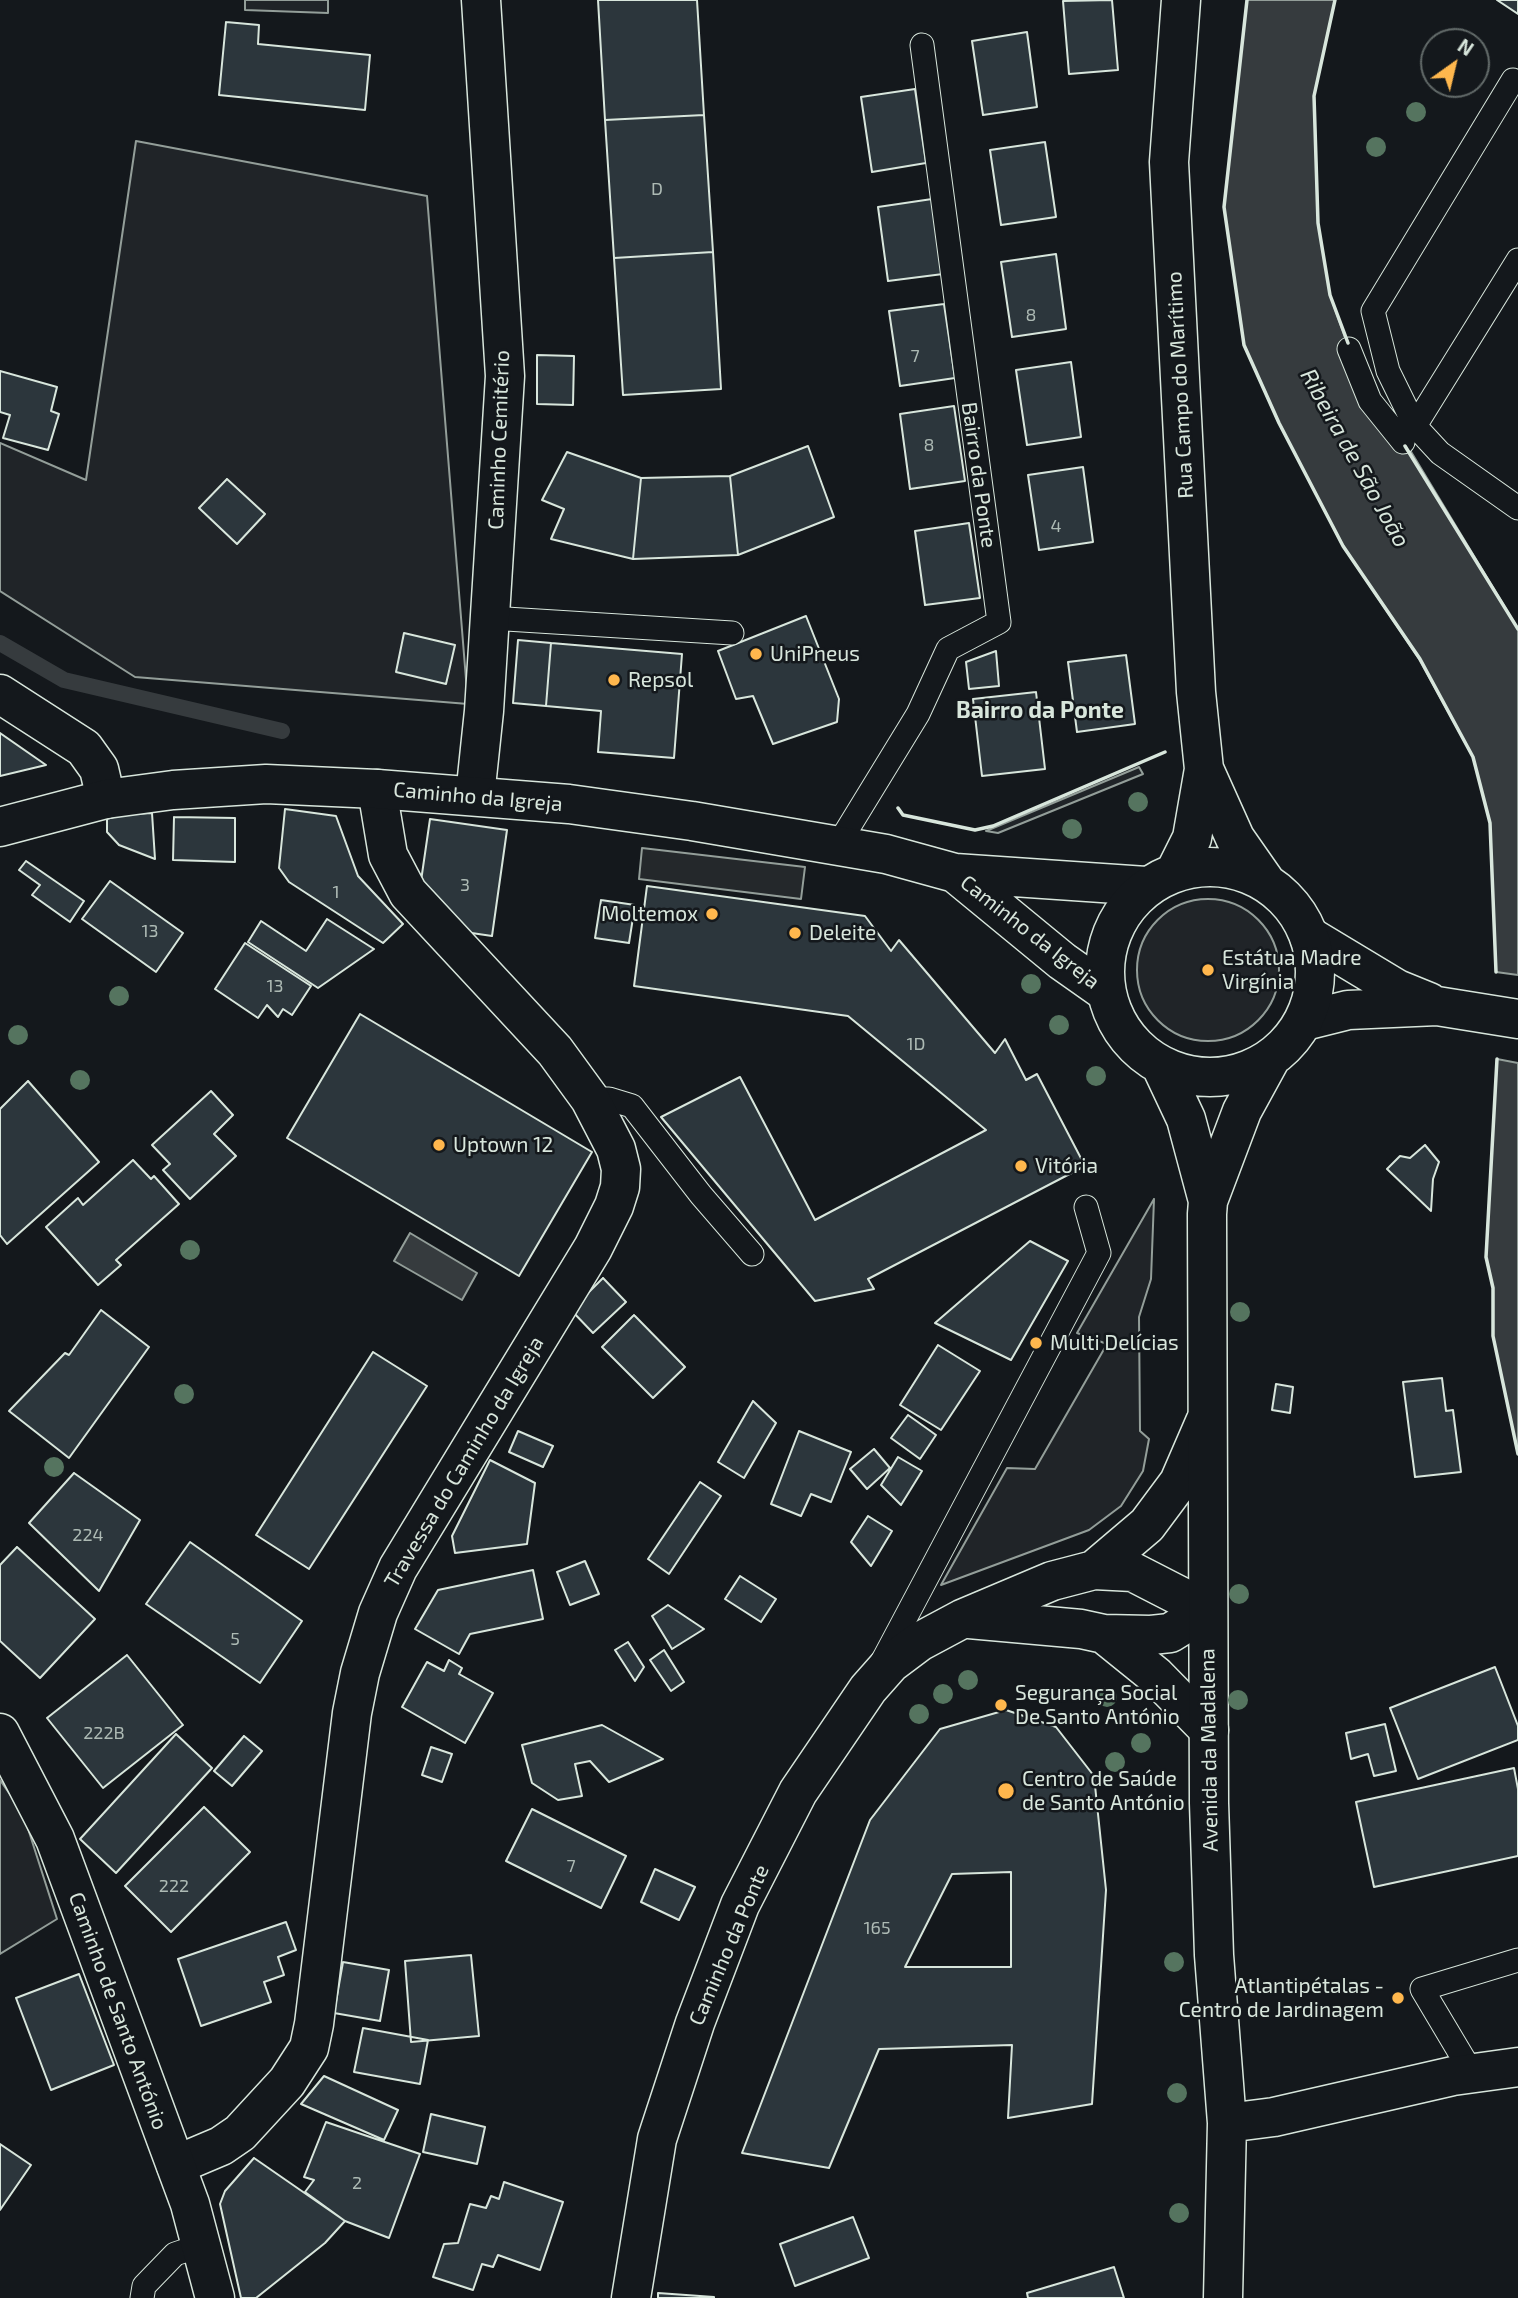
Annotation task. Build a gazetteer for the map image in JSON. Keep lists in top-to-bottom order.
{
  "streets": {
    "street": [
      "Rua Campo do Marítimo",
      "Caminho Cemitério",
      "Caminho da Igreja",
      "Travessa do Caminho da Igreja",
      "Avenida da Madalena",
      "Caminho da Ponte",
      "Caminho de Santo António"
    ],
    "lane": ["Bairro da Ponte"]
  },
  "crossings": [
    ["Rua Campo do Marítimo", "Caminho da Igreja"],
    ["Rua Campo do Marítimo", "Avenida da Madalena"],
    ["Caminho Cemitério", "Caminho da Igreja"],
    ["Bairro da Ponte", "Caminho da Igreja"],
    ["Caminho da Igreja", "Travessa do Caminho da Igreja"],
    ["Caminho da Igreja", "Avenida da Madalena"],
    ["Travessa do Caminho da Igreja", "Caminho de Santo António"],
    ["Avenida da Madalena", "Caminho da Ponte"]
  ],
  "districts": ["Bairro da Ponte"],
  "water": ["Ribeira de São João"],
  "places": [
    "UniPneus",
    "Repsol",
    "Moltemox",
    "Deleite",
    "Estátua Madre Virgínia",
    "Uptown 12",
    "Vitória",
    "Multi Delícias",
    "Segurança Social De Santo António",
    "Centro de Saúde de Santo António",
    "Atlantipétalas - Centro de Jardinagem"
  ],
  "house_numbers": [
    "D",
    "8",
    "7",
    "8",
    "4",
    "3",
    "1",
    "13",
    "13",
    "1D",
    "224",
    "5",
    "222B",
    "7",
    "222",
    "165",
    "2"
  ],
  "north": "top right"
}
